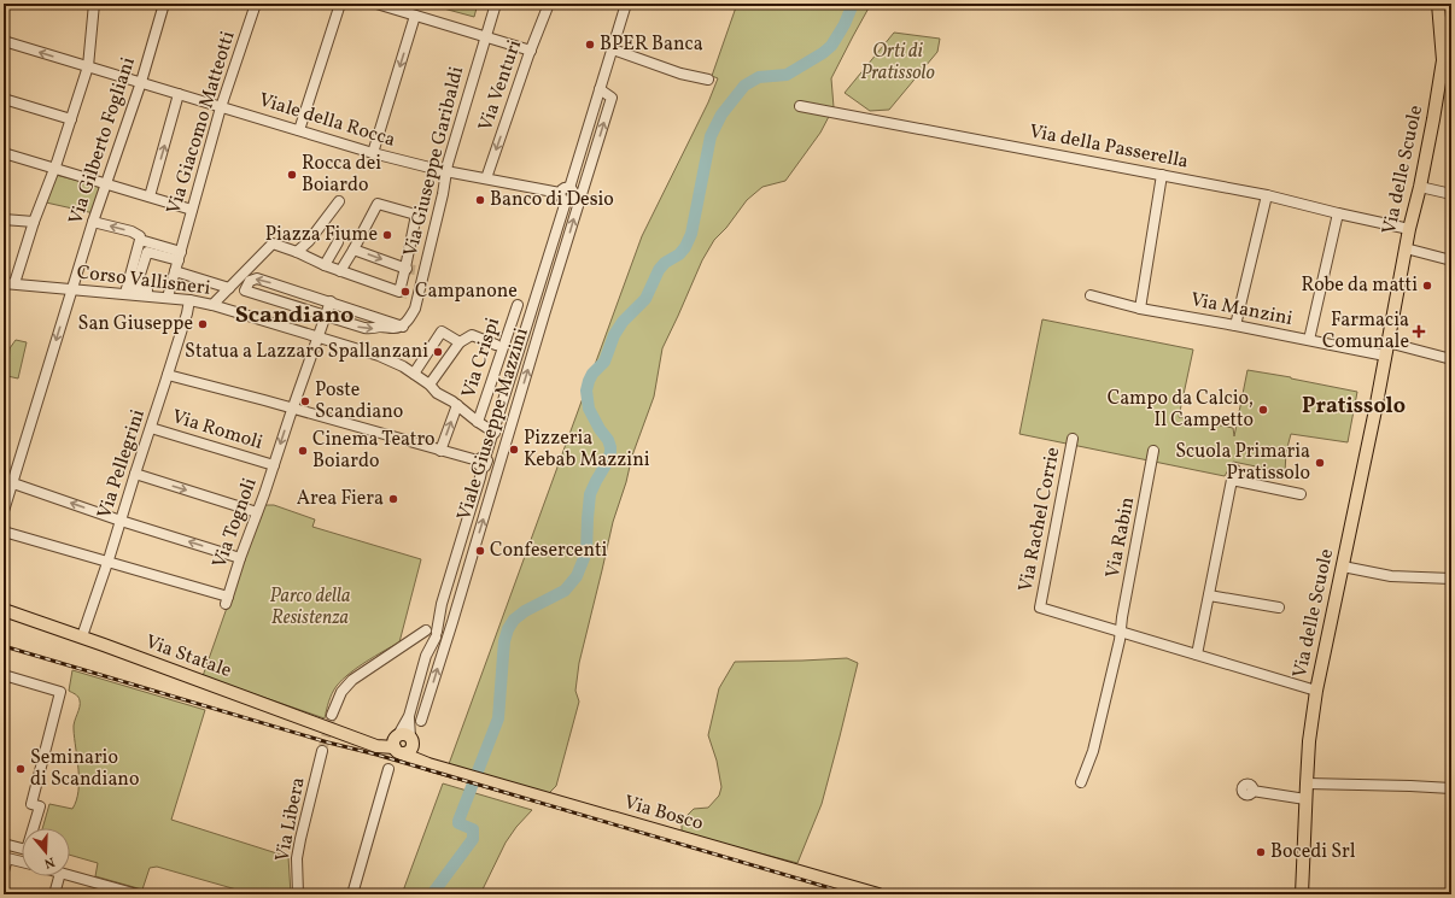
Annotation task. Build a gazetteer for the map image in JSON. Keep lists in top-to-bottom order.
{
  "streets": {
    "main road": ["Via delle Scuole", "Via Statale", "Via Bosco"],
    "street": [
      "Via Venturi",
      "Viale della Rocca",
      "Via Giacomo Matteotti",
      "Via Gilberto Fogliani",
      "Via della Passerella",
      "Via Giuseppe Garibaldi",
      "Corso Vallisneri",
      "Via Manzini",
      "Via Crispi",
      "Viale Giuseppe Mazzini",
      "Via Romoli",
      "Via Pellegrini",
      "Via Rachel Corrie",
      "Via Tognoli",
      "Via Rabin",
      "Via Libera"
    ]
  },
  "crossings": [
    ["Via Venturi", "Viale della Rocca"],
    ["Viale della Rocca", "Via Giacomo Matteotti"],
    ["Viale della Rocca", "Via Gilberto Fogliani"],
    ["Viale della Rocca", "Via Giuseppe Garibaldi"],
    ["Viale della Rocca", "Viale Giuseppe Mazzini"],
    ["Via Gilberto Fogliani", "Corso Vallisneri"],
    ["Via della Passerella", "Via delle Scuole"],
    ["Via delle Scuole", "Via Manzini"],
    ["Corso Vallisneri", "Via Pellegrini"],
    ["Corso Vallisneri", "Via Tognoli"],
    ["Viale Giuseppe Mazzini", "Via Statale"],
    ["Via Romoli", "Via Pellegrini"],
    ["Via Romoli", "Via Tognoli"],
    ["Via Pellegrini", "Via Tognoli"],
    ["Via Pellegrini", "Via Statale"],
    ["Via Rachel Corrie", "Via Rabin"],
    ["Via Statale", "Via Bosco"]
  ],
  "one_way": ["Via Venturi", "Via Gilberto Fogliani"],
  "districts": ["Scandiano", "Pratissolo"],
  "parks": ["Orti di Pratissolo", "Parco della Resistenza"],
  "places": {
    "other": [
      "BPER Banca",
      "Rocca dei Boiardo",
      "Banco di Desio",
      "Piazza Fiume",
      "Robe da matti",
      "Campanone",
      "San Giuseppe",
      "Statua a Lazzaro Spallanzani",
      "Poste Scandiano",
      "Campo da Calcio, Il Campetto",
      "Pizzeria Kebab Mazzini",
      "Cinema Teatro Boiardo",
      "Scuola Primaria Pratissolo",
      "Area Fiera",
      "Confesercenti",
      "Seminario di Scandiano",
      "Bocedi Srl"
    ],
    "health": ["Farmacia Comunale"]
  },
  "north": "bottom"
}
